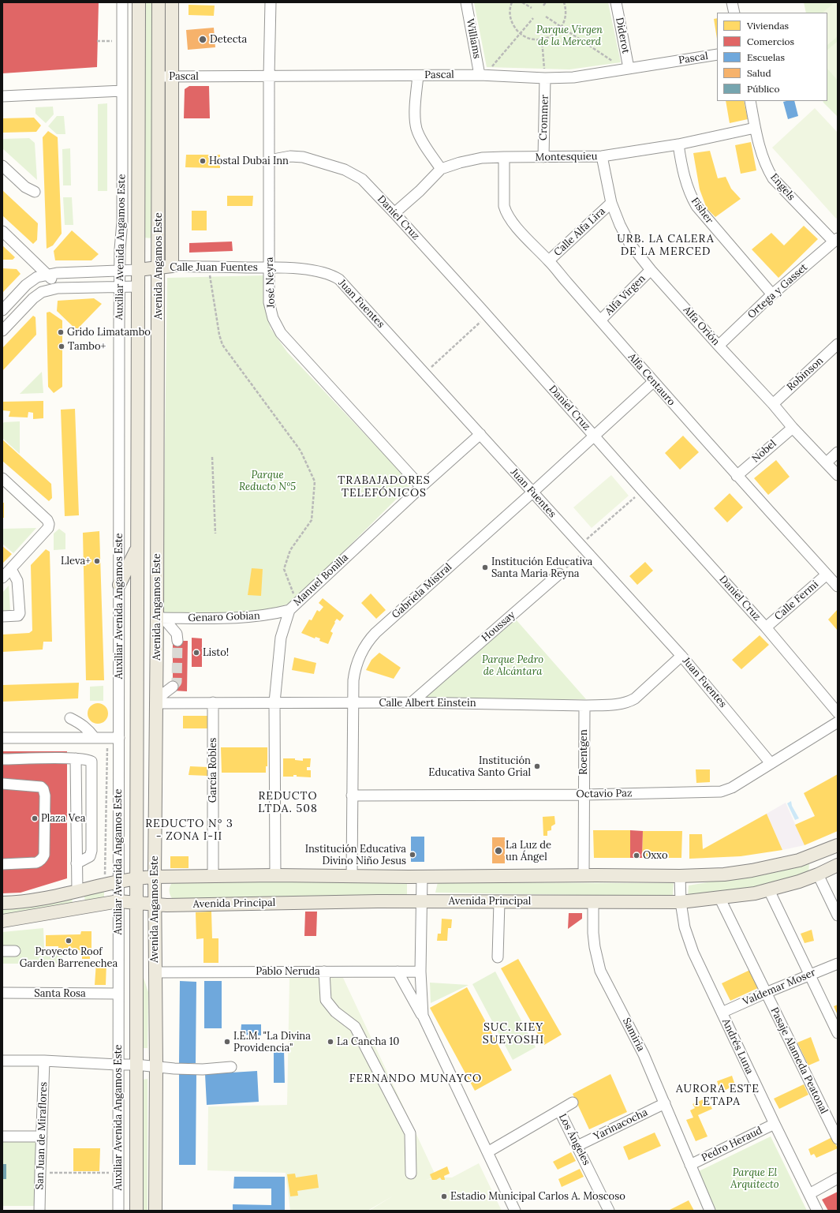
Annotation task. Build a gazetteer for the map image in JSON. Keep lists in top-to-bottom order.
{
  "streets": {
    "main road": ["Avenida Angamos Este", "Calle Juan Fuentes", "Avenida Principal"],
    "street": [
      "Diderot",
      "Williams",
      "Pascal",
      "Crommer",
      "Montesquieu",
      "Engels",
      "Fisher",
      "Daniel Cruz",
      "Calle Alfa Lira",
      "Auxiliar Avenida Angamos Este",
      "José Neyra",
      "Ortega y Gasset",
      "Alfa Virgen",
      "Juan Fuentes",
      "Alfa Orión",
      "Robinson",
      "Alfa Centauro",
      "Nobel",
      "Manuel Bonilla",
      "Gabriela Mistral",
      "Calle Fermi",
      "Genaro Gobian",
      "Houssay",
      "Calle Albert Einstein",
      "Roentgen",
      "García Robles",
      "Octavio Paz",
      "Pablo Neruda",
      "Valdemar Moser",
      "Santa Rosa",
      "Samiria",
      "Andrés Luna",
      "Pasaje Alameda Peatonal",
      "Yarinacocha",
      "San Juan de Miraflores",
      "Los Ángeles",
      "Pedro Heraud"
    ]
  },
  "crossings": [
    ["Diderot", "Pascal"],
    ["Williams", "Pascal"],
    ["Pascal", "Crommer"],
    ["Pascal", "Avenida Angamos Este"],
    ["Pascal", "José Neyra"],
    ["Crommer", "Montesquieu"],
    ["Montesquieu", "Engels"],
    ["Montesquieu", "Fisher"],
    ["Montesquieu", "Daniel Cruz"],
    ["Montesquieu", "Alfa Orión"],
    ["Montesquieu", "Alfa Centauro"],
    ["Engels", "Ortega y Gasset"],
    ["Fisher", "Ortega y Gasset"],
    ["Daniel Cruz", "José Neyra"],
    ["Daniel Cruz", "Gabriela Mistral"],
    ["Daniel Cruz", "Calle Fermi"],
    ["Calle Alfa Lira", "Alfa Orión"],
    ["Calle Alfa Lira", "Alfa Centauro"],
    ["Auxiliar Avenida Angamos Este", "Avenida Principal"],
    ["Auxiliar Avenida Angamos Este", "Santa Rosa"],
    ["Avenida Angamos Este", "Calle Juan Fuentes"],
    ["Avenida Angamos Este", "Genaro Gobian"],
    ["Avenida Angamos Este", "Calle Albert Einstein"],
    ["Avenida Angamos Este", "Avenida Principal"],
    ["Avenida Angamos Este", "Pablo Neruda"],
    ["Calle Juan Fuentes", "José Neyra"],
    ["Calle Juan Fuentes", "Juan Fuentes"],
    ["José Neyra", "Juan Fuentes"],
    ["José Neyra", "Manuel Bonilla"],
    ["Ortega y Gasset", "Alfa Orión"],
    ["Alfa Virgen", "Alfa Orión"],
    ["Alfa Virgen", "Alfa Centauro"],
    ["Juan Fuentes", "Manuel Bonilla"],
    ["Juan Fuentes", "Gabriela Mistral"],
    ["Juan Fuentes", "Calle Albert Einstein"],
    ["Juan Fuentes", "Octavio Paz"],
    ["Alfa Orión", "Robinson"],
    ["Alfa Orión", "Nobel"],
    ["Alfa Centauro", "Nobel"],
    ["Alfa Centauro", "Gabriela Mistral"],
    ["Alfa Centauro", "Calle Fermi"],
    ["Manuel Bonilla", "Genaro Gobian"],
    ["Manuel Bonilla", "Calle Albert Einstein"],
    ["Gabriela Mistral", "Calle Albert Einstein"],
    ["Gabriela Mistral", "Octavio Paz"],
    ["Houssay", "Calle Albert Einstein"],
    ["Calle Albert Einstein", "Roentgen"],
    ["Calle Albert Einstein", "García Robles"],
    ["Roentgen", "Octavio Paz"],
    ["Avenida Principal", "Samiria"],
    ["Avenida Principal", "Andrés Luna"],
    ["Avenida Principal", "Pasaje Alameda Peatonal"],
    ["Valdemar Moser", "Andrés Luna"],
    ["Valdemar Moser", "Pasaje Alameda Peatonal"],
    ["Samiria", "Yarinacocha"],
    ["Samiria", "Pedro Heraud"],
    ["Andrés Luna", "Pedro Heraud"],
    ["Yarinacocha", "Los Ángeles"]
  ],
  "districts": [
    "URB. LA CALERA DE LA MERCED",
    "TRABAJADORES TELEFÓNICOS",
    "REDUCTO LTDA. 508",
    "REDUCTO N° 3 - ZONA I-II",
    "SUC. KIEY SUEYOSHI",
    "FERNANDO MUNAYCO",
    "AURORA ESTE I ETAPA"
  ],
  "parks": [
    "Parque Virgen de la Mercerd",
    "Parque Reducto N°5",
    "Parque Pedro de Alcántara",
    "Parque El Arquitecto"
  ],
  "places": [
    "Detecta",
    "Hostal Dubai Inn",
    "Grido Limatambo",
    "Tambo+",
    "Lleva+",
    "Institución Educativa Santa Maria Reyna",
    "Listo!",
    "Institución Educativa Santo Grial",
    "Plaza Vea",
    "La Luz de un Ángel",
    "Institución Educativa Divino Niño Jesus",
    "Oxxo",
    "Proyecto Roof Garden Barrenechea",
    "I.E.M. \"La Divina Providencia\"",
    "La Cancha 10",
    "Estadio Municipal Carlos A. Moscoso"
  ],
  "legend": [
    "Viviendas",
    "Comercios",
    "Escuelas",
    "Salud",
    "Público"
  ]
}
